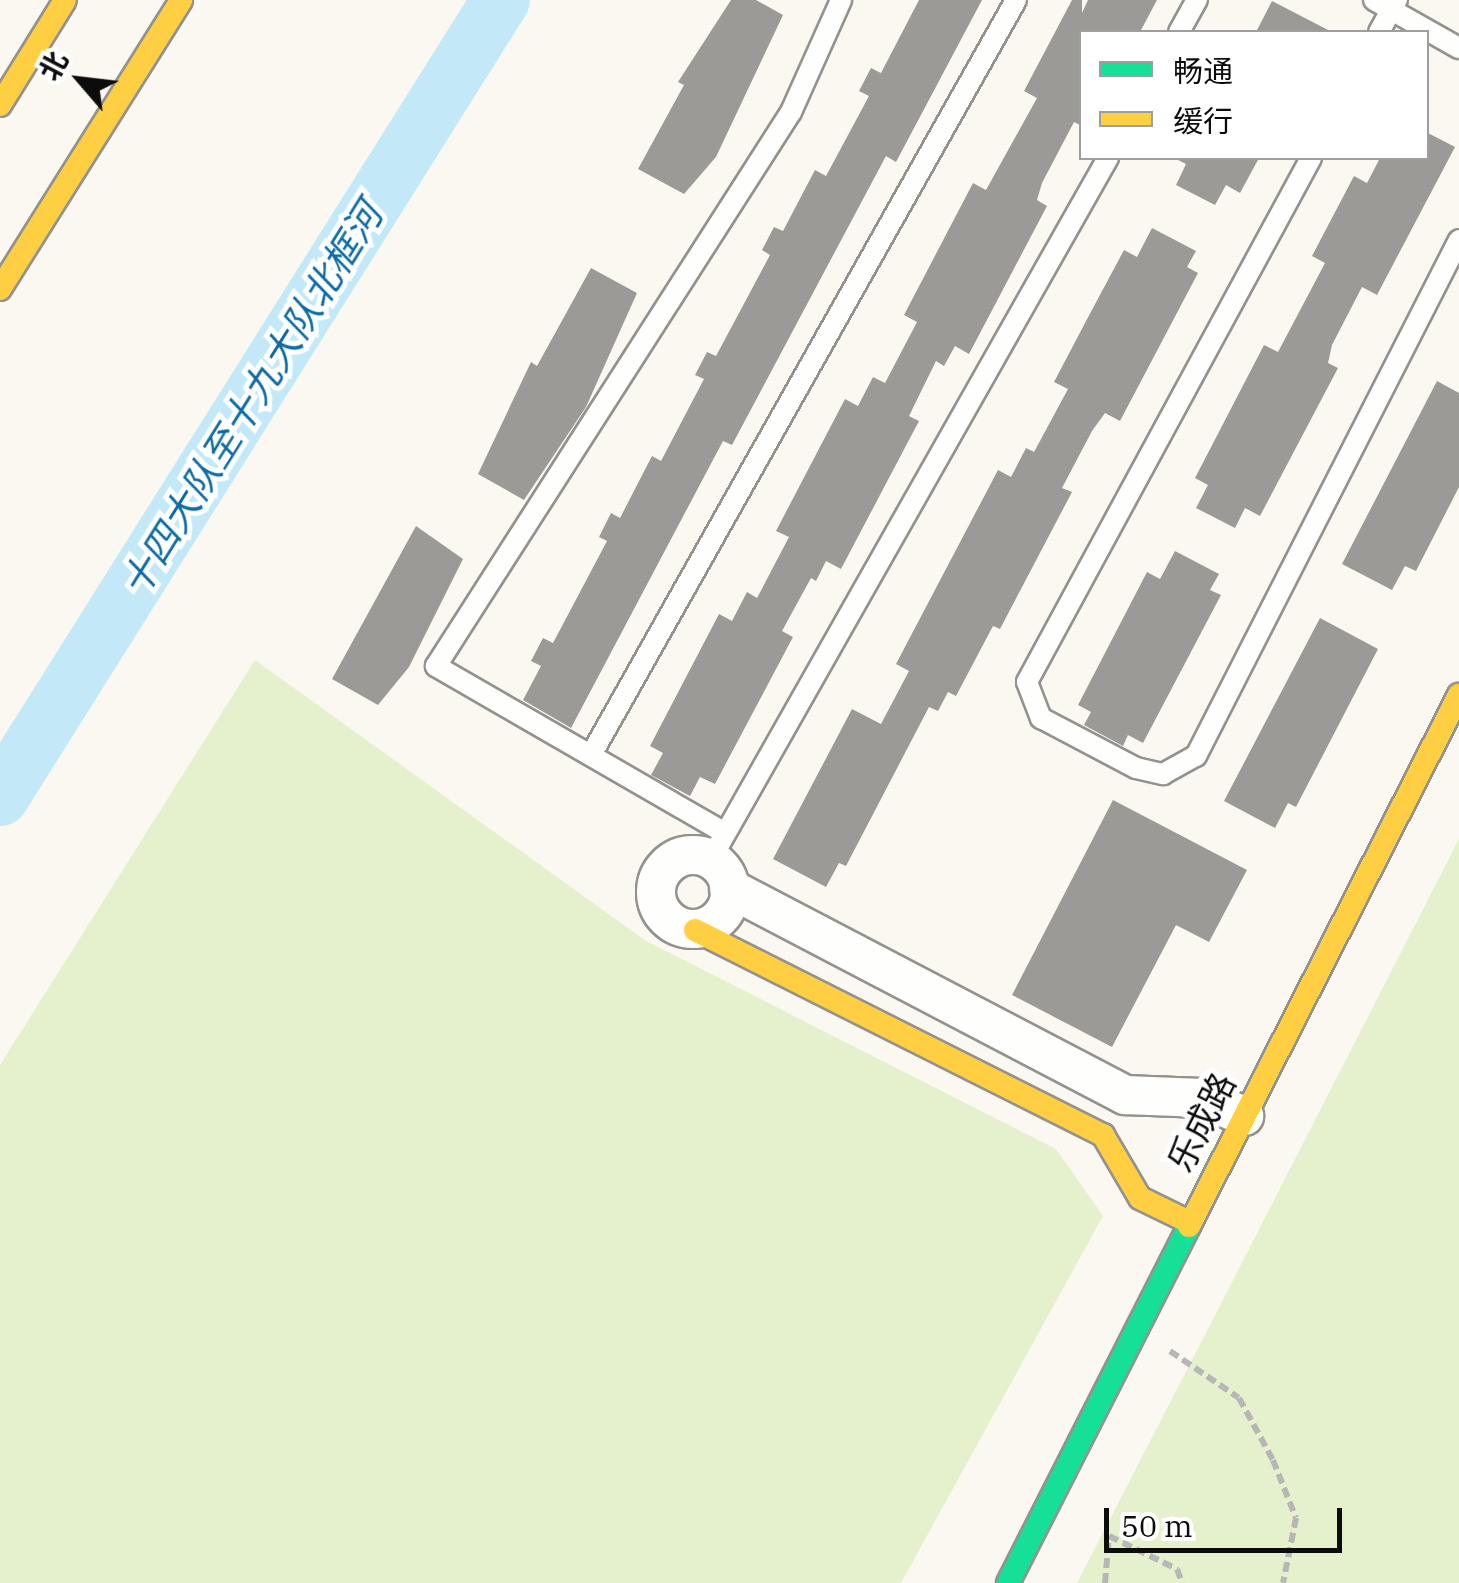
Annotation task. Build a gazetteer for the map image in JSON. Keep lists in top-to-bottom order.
{
  "streets": {
    "street": ["乐成路"]
  },
  "water": ["十四大队至十九大队北框河"],
  "legend": ["畅通", "缓行"],
  "scale_bar": "50 m",
  "north": "top left"
}
